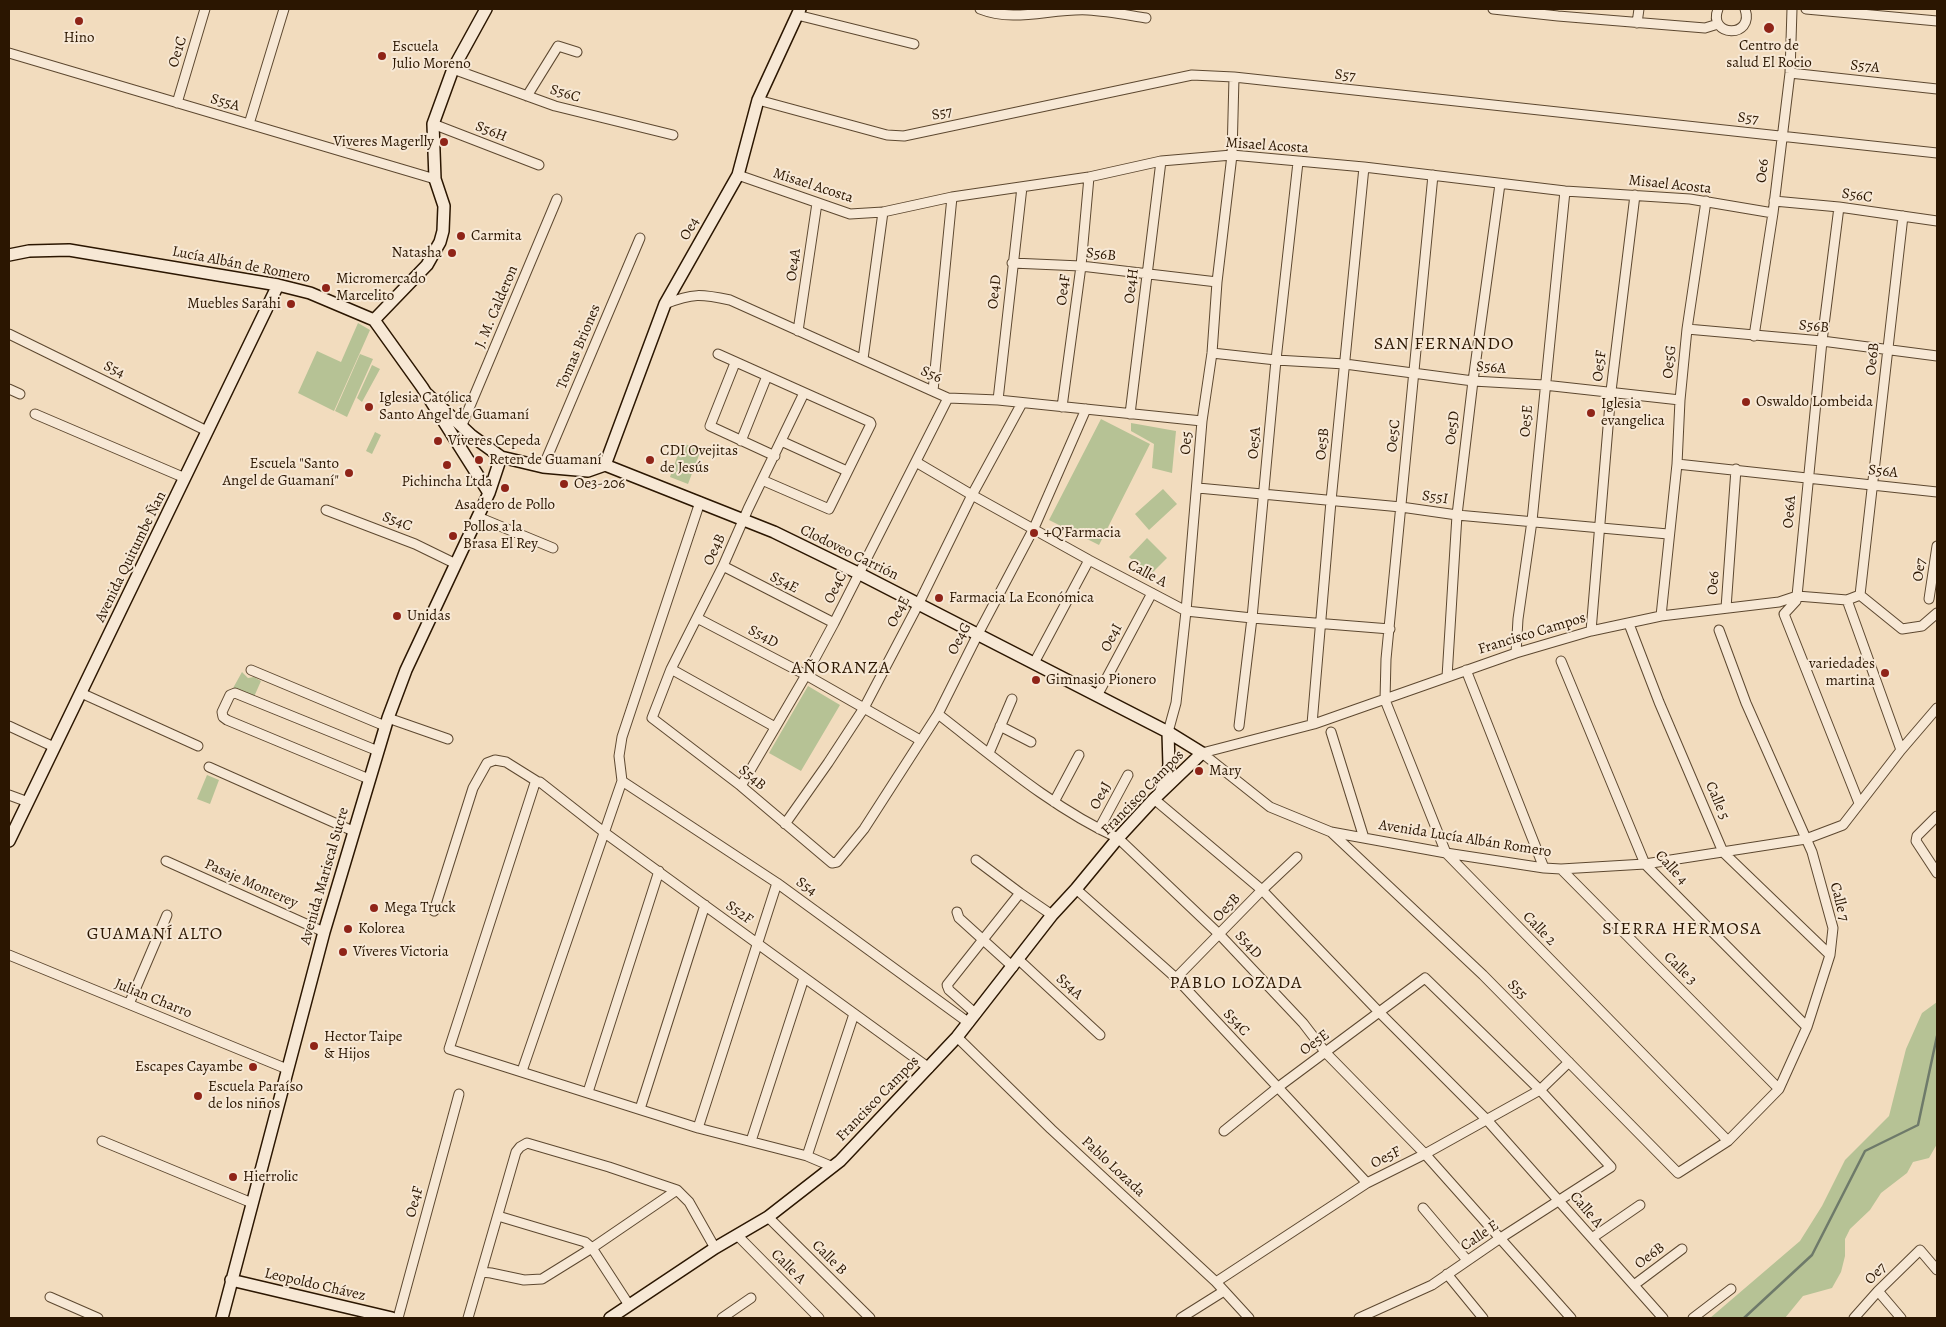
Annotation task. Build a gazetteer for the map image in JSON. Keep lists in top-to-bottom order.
{
  "streets": {
    "street": [
      "Oe1C",
      "S57A",
      "S57",
      "S56C",
      "S55A",
      "S56H",
      "Misael Acosta",
      "Oe6",
      "Oe4",
      "S56B",
      "Lucía Albán de Romero",
      "Oe4A",
      "Oe4H",
      "Oe4F",
      "Oe4D",
      "J. M. Calderon",
      "Tomas Briones",
      "Oe6B",
      "Oe5G",
      "Oe5F",
      "S56A",
      "S54",
      "S56",
      "Oe5E",
      "Oe5D",
      "Oe5C",
      "Oe5",
      "Oe5A",
      "Oe5B",
      "S55I",
      "Oe6A",
      "S54C",
      "Oe4B",
      "Clodoveo Carrión",
      "Avenida Quitumbe Ñan",
      "Oe7",
      "Calle A",
      "S54E",
      "Oe4C",
      "Oe4E",
      "Francisco Campos",
      "S54D",
      "Oe4I",
      "Oe4G",
      "S54B",
      "Oe4J",
      "Calle 5",
      "Avenida Lucía Albán Romero",
      "Calle 4",
      "Avenida Mariscal Sucre",
      "Pasaje Monterey",
      "Calle 7",
      "S52F",
      "Calle 2",
      "Calle 3",
      "S54A",
      "S55",
      "Julian Charro",
      "Pablo Lozada",
      "Calle E",
      "Calle B",
      "Leopoldo Chávez"
    ]
  },
  "crossings": [
    ["Oe1C", "S55A"],
    ["S57A", "Oe6"],
    ["S57", "Oe6"],
    ["S57", "Oe4"],
    ["S57", "Oe5"],
    ["S56C", "Oe6"],
    ["S56C", "Oe6B"],
    ["S56C", "Oe6A"],
    ["Misael Acosta", "Oe6"],
    ["Misael Acosta", "Oe4"],
    ["Misael Acosta", "Oe4A"],
    ["Misael Acosta", "Oe4H"],
    ["Misael Acosta", "Oe4F"],
    ["Misael Acosta", "Oe4D"],
    ["Misael Acosta", "Oe5G"],
    ["Misael Acosta", "Oe5F"],
    ["Misael Acosta", "Oe5E"],
    ["Misael Acosta", "Oe5D"],
    ["Misael Acosta", "Oe5C"],
    ["Misael Acosta", "Oe5"],
    ["Misael Acosta", "Oe5A"],
    ["Misael Acosta", "Oe5B"],
    ["Oe6", "S56B"],
    ["Oe6", "S56A"],
    ["Oe6", "Francisco Campos"],
    ["Oe4", "S56"],
    ["Oe4", "Clodoveo Carrión"],
    ["S56B", "Oe4H"],
    ["S56B", "Oe4F"],
    ["S56B", "Oe4D"],
    ["S56B", "Oe6B"],
    ["S56B", "Oe5G"],
    ["S56B", "Oe5"],
    ["S56B", "Oe6A"],
    ["Lucía Albán de Romero", "Avenida Quitumbe Ñan"],
    ["Oe4A", "S56"],
    ["Oe4H", "S56"],
    ["Oe4F", "S56"],
    ["Oe4D", "S56"],
    ["Oe6B", "S56A"],
    ["Oe6B", "Calle A"],
    ["Oe6B", "Francisco Campos"],
    ["Oe5G", "S56A"],
    ["Oe5G", "S55I"],
    ["Oe5G", "Francisco Campos"],
    ["Oe5F", "S56A"],
    ["Oe5F", "Oe5E"],
    ["Oe5F", "S55I"],
    ["Oe5F", "S54C"],
    ["Oe5F", "Calle A"],
    ["Oe5F", "Francisco Campos"],
    ["Oe5F", "S54D"],
    ["Oe5F", "S55"],
    ["Oe5F", "Pablo Lozada"],
    ["Oe5F", "Calle E"],
    ["S56A", "Oe5E"],
    ["S56A", "Oe5D"],
    ["S56A", "Oe5C"],
    ["S56A", "Oe5"],
    ["S56A", "Oe5A"],
    ["S56A", "Oe5B"],
    ["S56A", "Oe6A"],
    ["S54", "Avenida Quitumbe Ñan"],
    ["S54", "Francisco Campos"],
    ["S56", "Oe5"],
    ["S56", "Oe4C"],
    ["S56", "Oe4E"],
    ["S56", "Oe4G"],
    ["Oe5E", "S55I"],
    ["Oe5E", "S54C"],
    ["Oe5E", "Francisco Campos"],
    ["Oe5E", "S54D"],
    ["Oe5E", "Calle E"],
    ["Oe5D", "S55I"],
    ["Oe5D", "Francisco Campos"],
    ["Oe5C", "S55I"],
    ["Oe5C", "Calle A"],
    ["Oe5C", "Francisco Campos"],
    ["Oe5C", "Calle 2"],
    ["Oe5", "S55I"],
    ["Oe5", "Clodoveo Carrión"],
    ["Oe5", "Calle A"],
    ["Oe5", "Avenida Lucía Albán Romero"],
    ["Oe5A", "S55I"],
    ["Oe5A", "Calle A"],
    ["Oe5B", "S55I"],
    ["Oe5B", "S54C"],
    ["Oe5B", "Calle A"],
    ["Oe5B", "Francisco Campos"],
    ["Oe5B", "S54D"],
    ["Oe6A", "Francisco Campos"],
    ["Oe6A", "Avenida Lucía Albán Romero"],
    ["S54C", "Francisco Campos"],
    ["S54C", "Avenida Mariscal Sucre"],
    ["Oe4B", "Clodoveo Carrión"],
    ["Oe4B", "S54E"],
    ["Oe4B", "S54D"],
    ["Oe4B", "S54B"],
    ["Clodoveo Carrión", "Oe4C"],
    ["Clodoveo Carrión", "Oe4E"],
    ["Clodoveo Carrión", "Oe4I"],
    ["Clodoveo Carrión", "Oe4G"],
    ["Clodoveo Carrión", "Avenida Lucía Albán Romero"],
    ["Calle A", "Oe4C"],
    ["Calle A", "Oe4E"],
    ["Calle A", "Francisco Campos"],
    ["Calle A", "Oe4I"],
    ["Calle A", "Oe4G"],
    ["Calle A", "Calle E"],
    ["S54E", "Oe4C"],
    ["Oe4C", "S54D"],
    ["Oe4C", "S54B"],
    ["Oe4E", "S54D"],
    ["Oe4E", "S54B"],
    ["Francisco Campos", "S54D"],
    ["Francisco Campos", "Calle 5"],
    ["Francisco Campos", "Avenida Lucía Albán Romero"],
    ["Francisco Campos", "S52F"],
    ["Francisco Campos", "Calle 2"],
    ["Francisco Campos", "S54A"],
    ["Francisco Campos", "Pablo Lozada"],
    ["Francisco Campos", "Calle B"],
    ["S54D", "Oe4G"],
    ["S54D", "Oe4J"],
    ["S54D", "Calle E"],
    ["Oe4G", "S54B"],
    ["Calle 5", "Avenida Lucía Albán Romero"],
    ["Calle 5", "Calle 7"],
    ["Avenida Lucía Albán Romero", "Calle 4"],
    ["Avenida Lucía Albán Romero", "Calle 7"],
    ["Avenida Lucía Albán Romero", "Calle 2"],
    ["Avenida Lucía Albán Romero", "Calle 3"],
    ["Avenida Lucía Albán Romero", "S55"],
    ["Calle 4", "Calle 7"],
    ["Avenida Mariscal Sucre", "Pasaje Monterey"],
    ["Avenida Mariscal Sucre", "Julian Charro"],
    ["Avenida Mariscal Sucre", "Leopoldo Chávez"],
    ["Calle 7", "Calle 2"],
    ["Calle 7", "Calle 3"],
    ["Calle 7", "S55"]
  ],
  "districts": [
    "SAN FERNANDO",
    "AÑORANZA",
    "SIERRA HERMOSA",
    "GUAMANÍ ALTO",
    "PABLO LOZADA"
  ],
  "places": [
    "Hino",
    "Centro de salud El Rocio",
    "Escuela Julio Moreno",
    "Viveres Magerlly",
    "Carmita",
    "Natasha",
    "Micromercado Marcelito",
    "Muebles Sarahi",
    "Oswaldo Lombeida",
    "Iglesia Católica Santo Angel de Guamaní",
    "Iglesia evangelica",
    "Víveres Cepeda",
    "Reten de Guamaní",
    "CDI Ovejitas de Jesús",
    "Pichincha Ltda",
    "Escuela \"Santo Angel de Guamaní\"",
    "Oe3-206",
    "Asadero de Pollo",
    "+Q’Farmacia",
    "Pollos a la Brasa El Rey",
    "Farmacia La Económica",
    "Unidas",
    "variedades martina",
    "Gimnasio Pionero",
    "Mary",
    "Mega Truck",
    "Kolorea",
    "Víveres Victoria",
    "Hector Taipe & Hijos",
    "Escapes Cayambe",
    "Escuela Paraíso de los niños",
    "Hierrolic"
  ]
}
